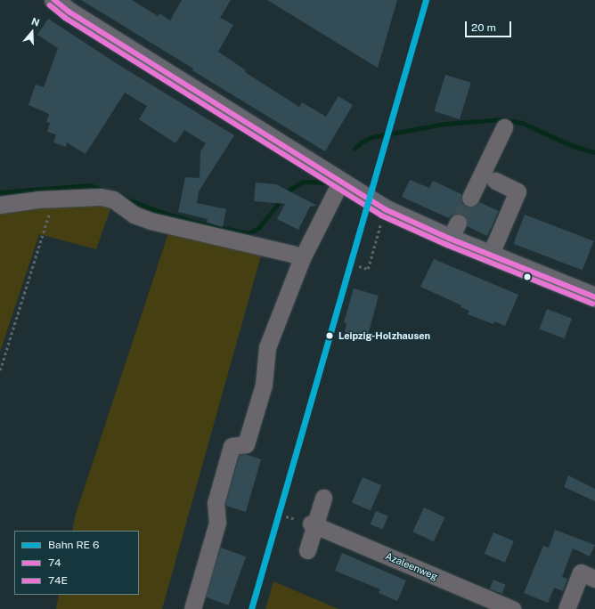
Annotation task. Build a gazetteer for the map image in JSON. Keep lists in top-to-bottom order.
{
  "streets": {
    "street": ["Azaleenweg"]
  },
  "places": ["Leipzig-Holzhausen"],
  "lines": ["transit line 74", "transit line 74E"],
  "legend": ["Bahn RE 6", "74", "74E"],
  "scale_bar": "20 m",
  "north": "top"
}
